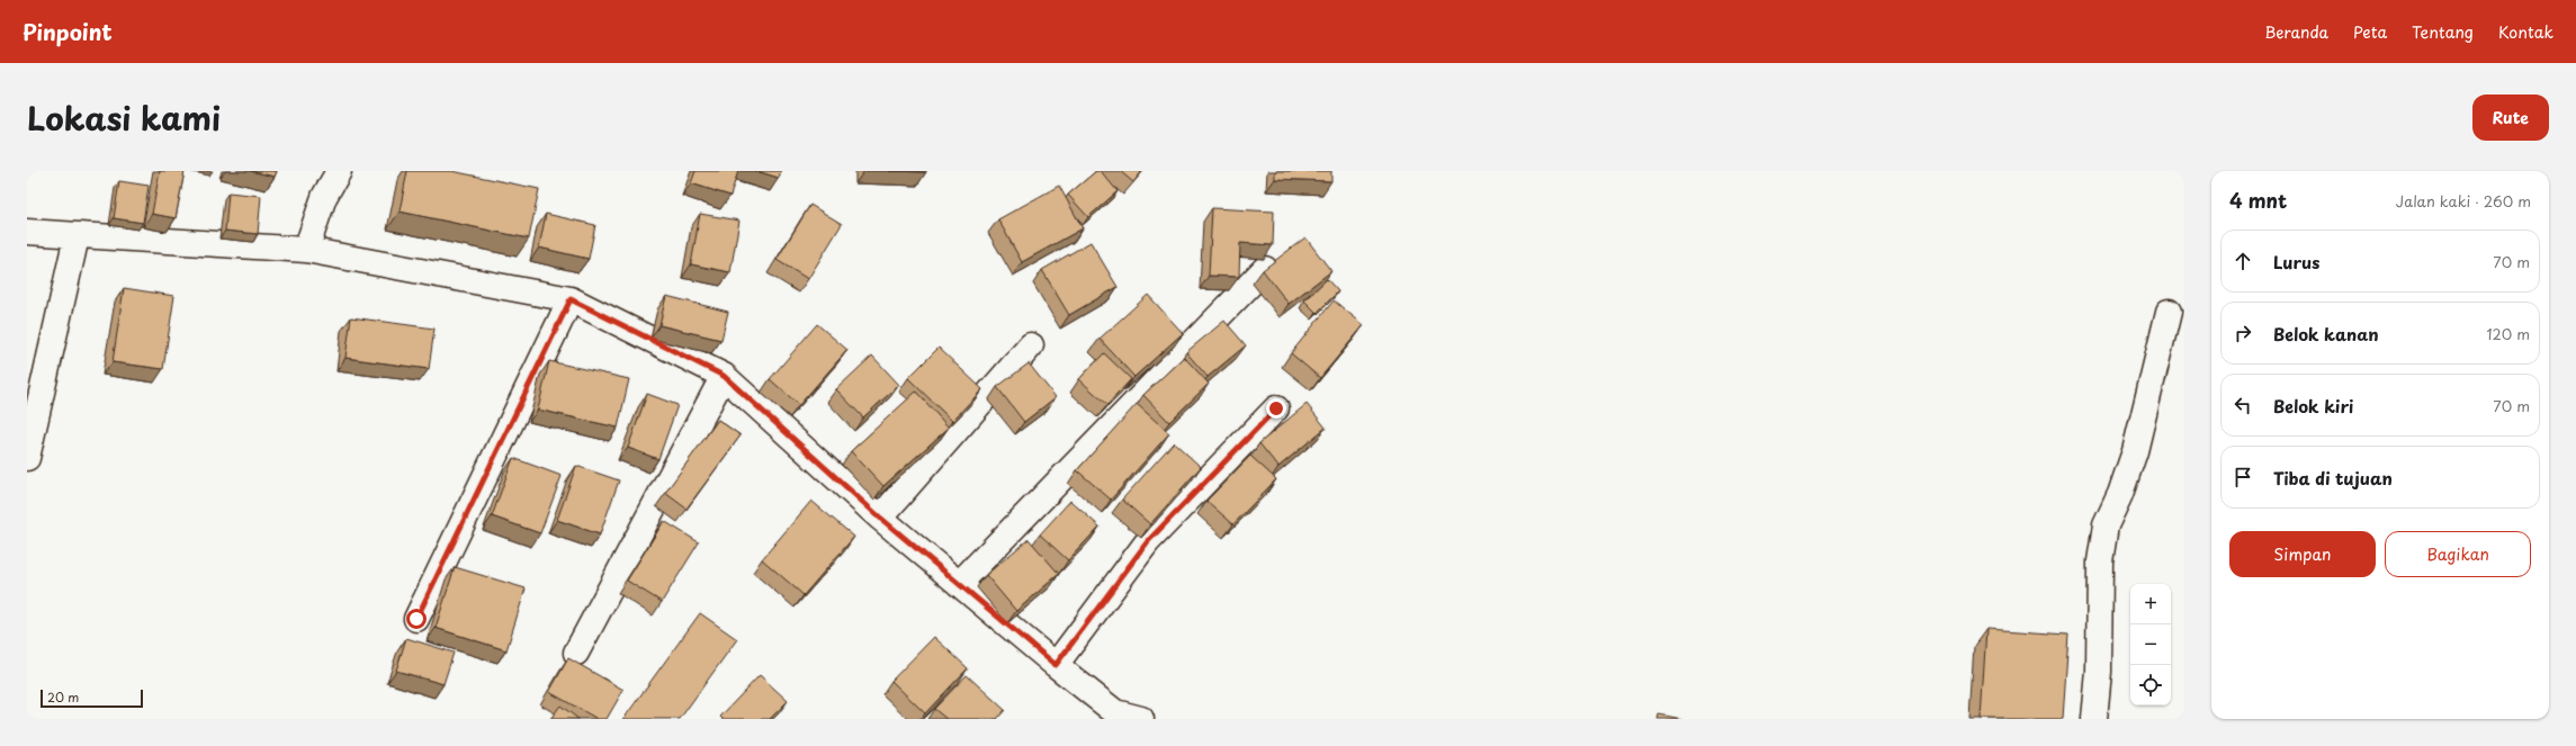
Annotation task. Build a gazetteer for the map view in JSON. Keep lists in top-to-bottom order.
{
  "scale_bar": "20 m",
  "page": {
    "header": "Pinpoint",
    "nav": [
      "Beranda",
      "Peta",
      "Tentang",
      "Kontak"
    ],
    "title": "Lokasi kami",
    "buttons": [
      "Rute",
      ["Simpan", "Bagikan"]
    ],
    "heading": ["4 mnt", "Jalan kaki · 260 m"],
    "list": [
      ["Lurus", "70 m"],
      ["Belok kanan", "120 m"],
      ["Belok kiri", "70 m"],
      "Tiba di tujuan"
    ],
    "map_buttons": ["+", "−"],
    "scale": "20 m"
  }
}
